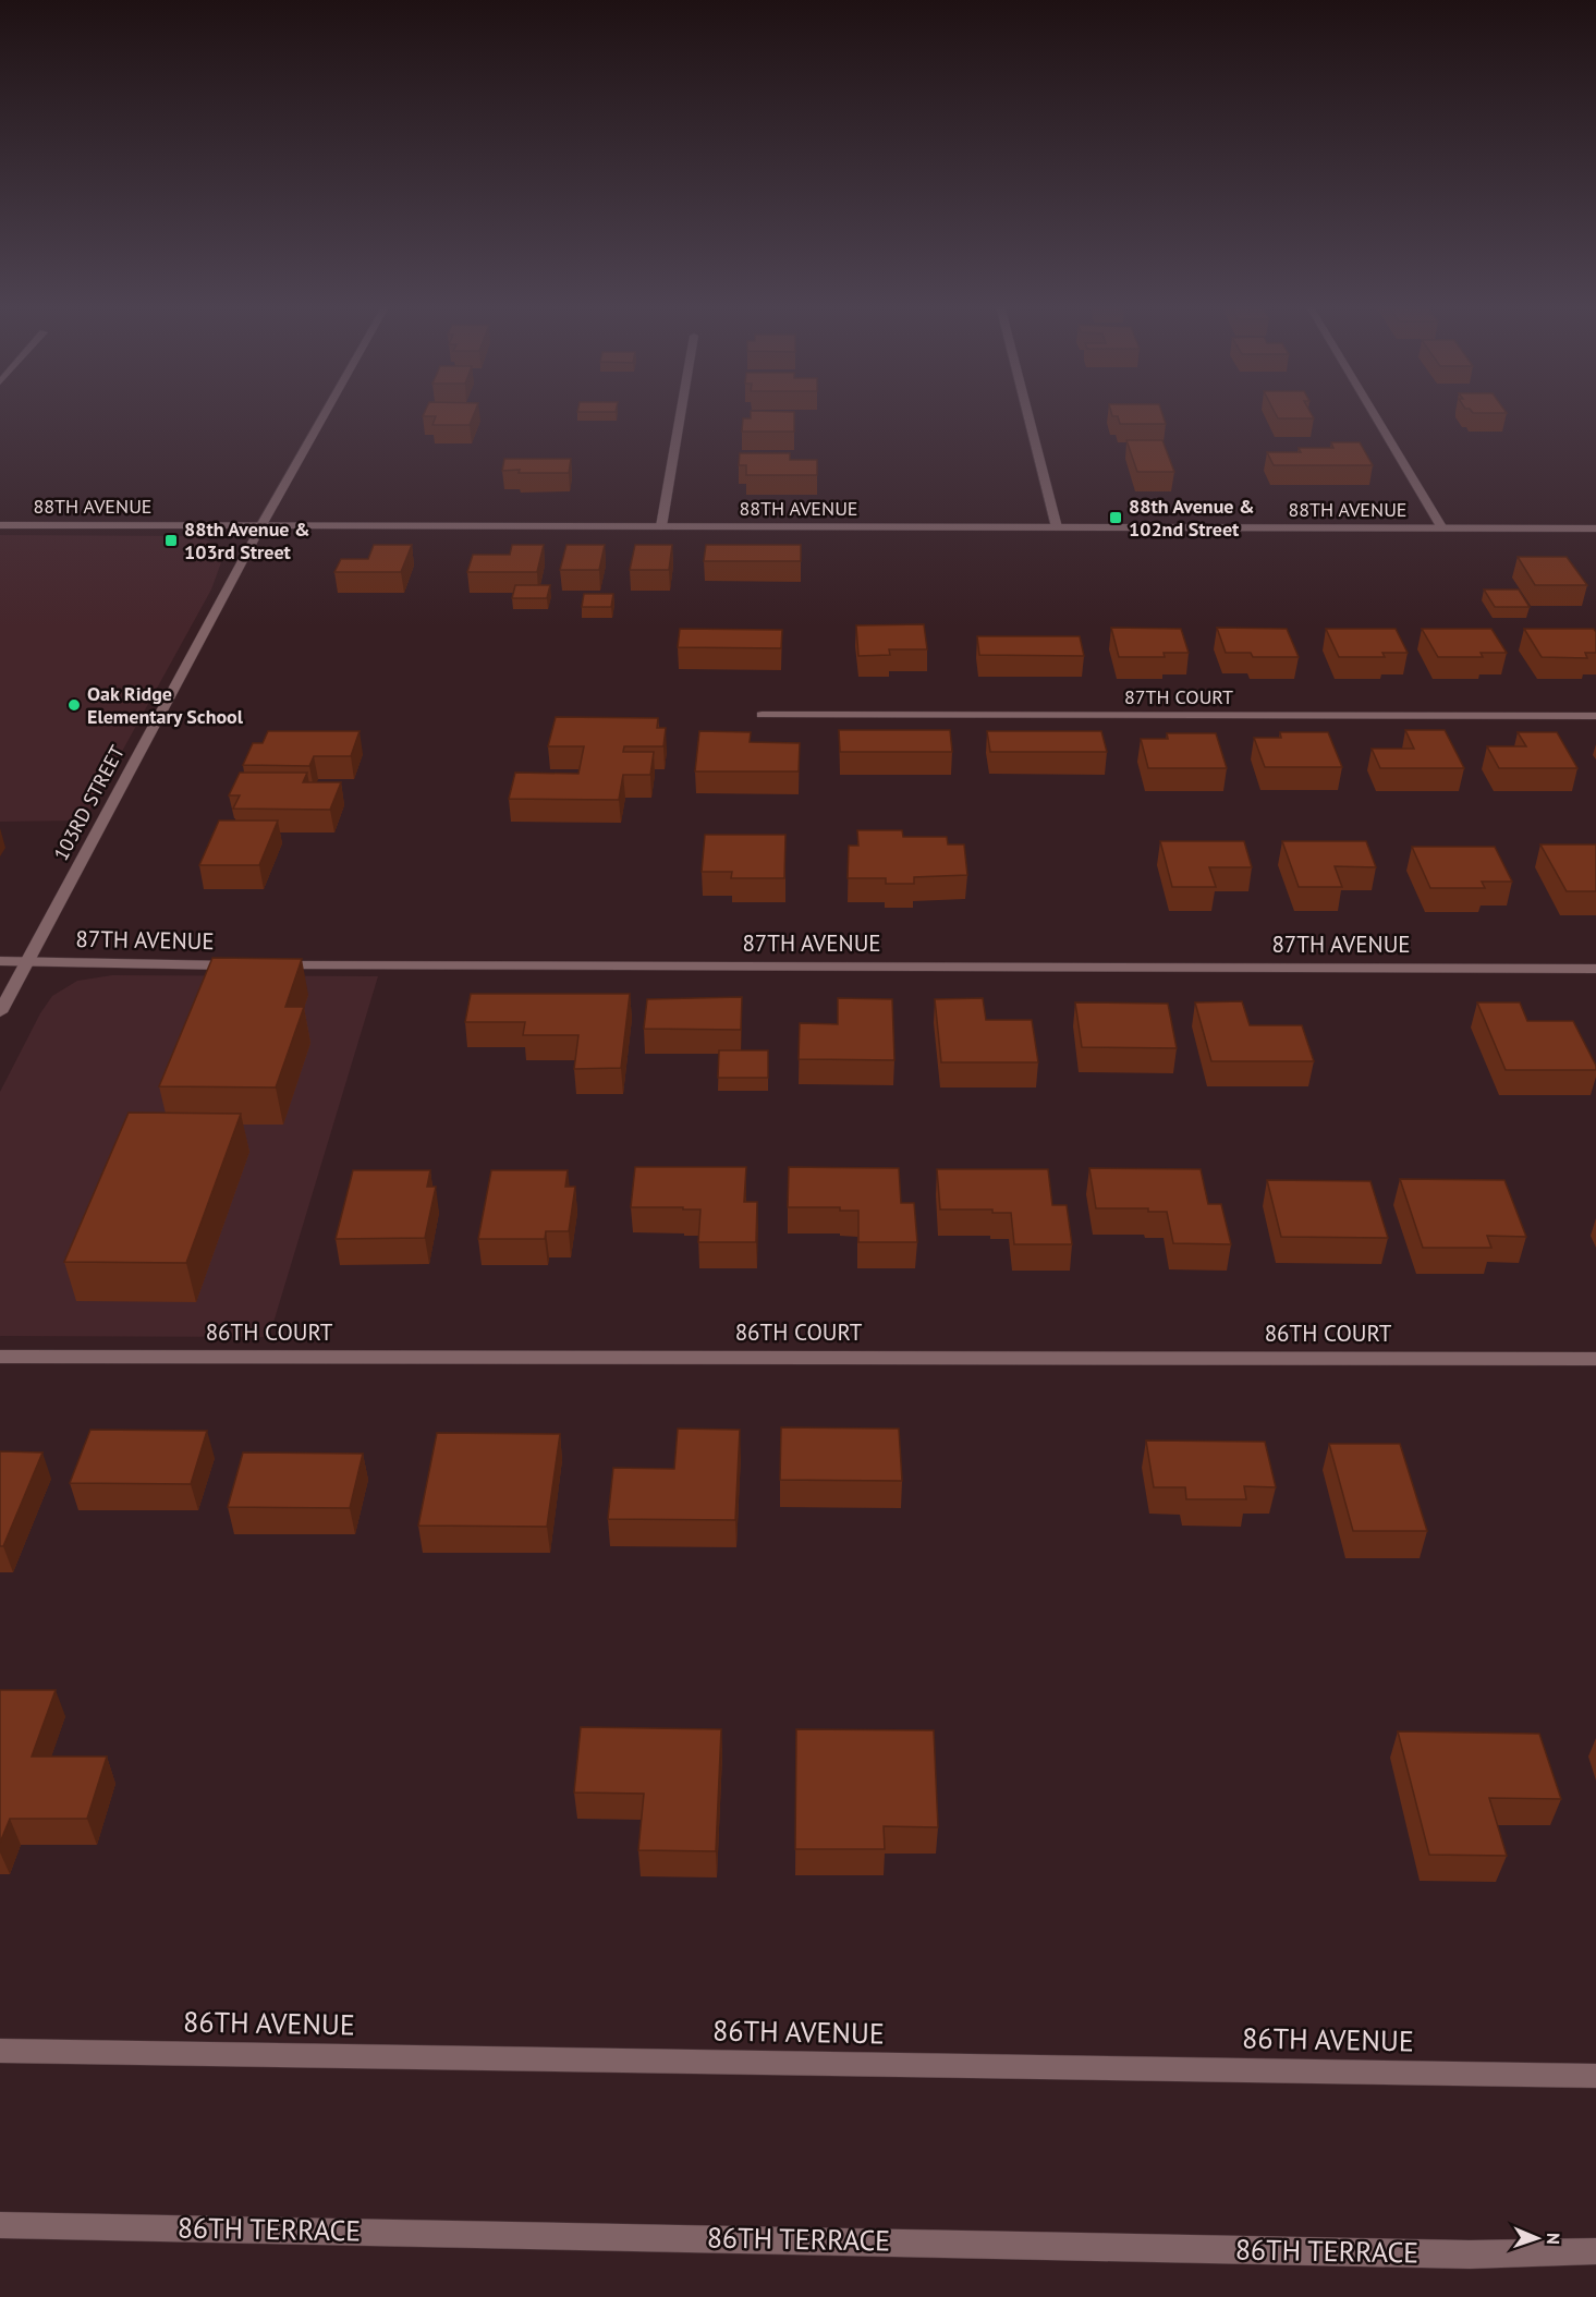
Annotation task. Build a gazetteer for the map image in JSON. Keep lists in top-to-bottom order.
{
  "streets": {
    "street": [
      "88TH AVENUE",
      "87TH COURT",
      "103RD STREET",
      "87TH AVENUE",
      "86TH COURT",
      "86TH AVENUE",
      "86TH TERRACE"
    ]
  },
  "crossings": [
    ["88TH AVENUE", "103RD STREET"],
    ["103RD STREET", "87TH AVENUE"]
  ],
  "places": {
    "transit": ["88th Avenue & 102nd Street", "88th Avenue & 103rd Street"],
    "other": ["Oak Ridge Elementary School"]
  },
  "north": "right"
}
